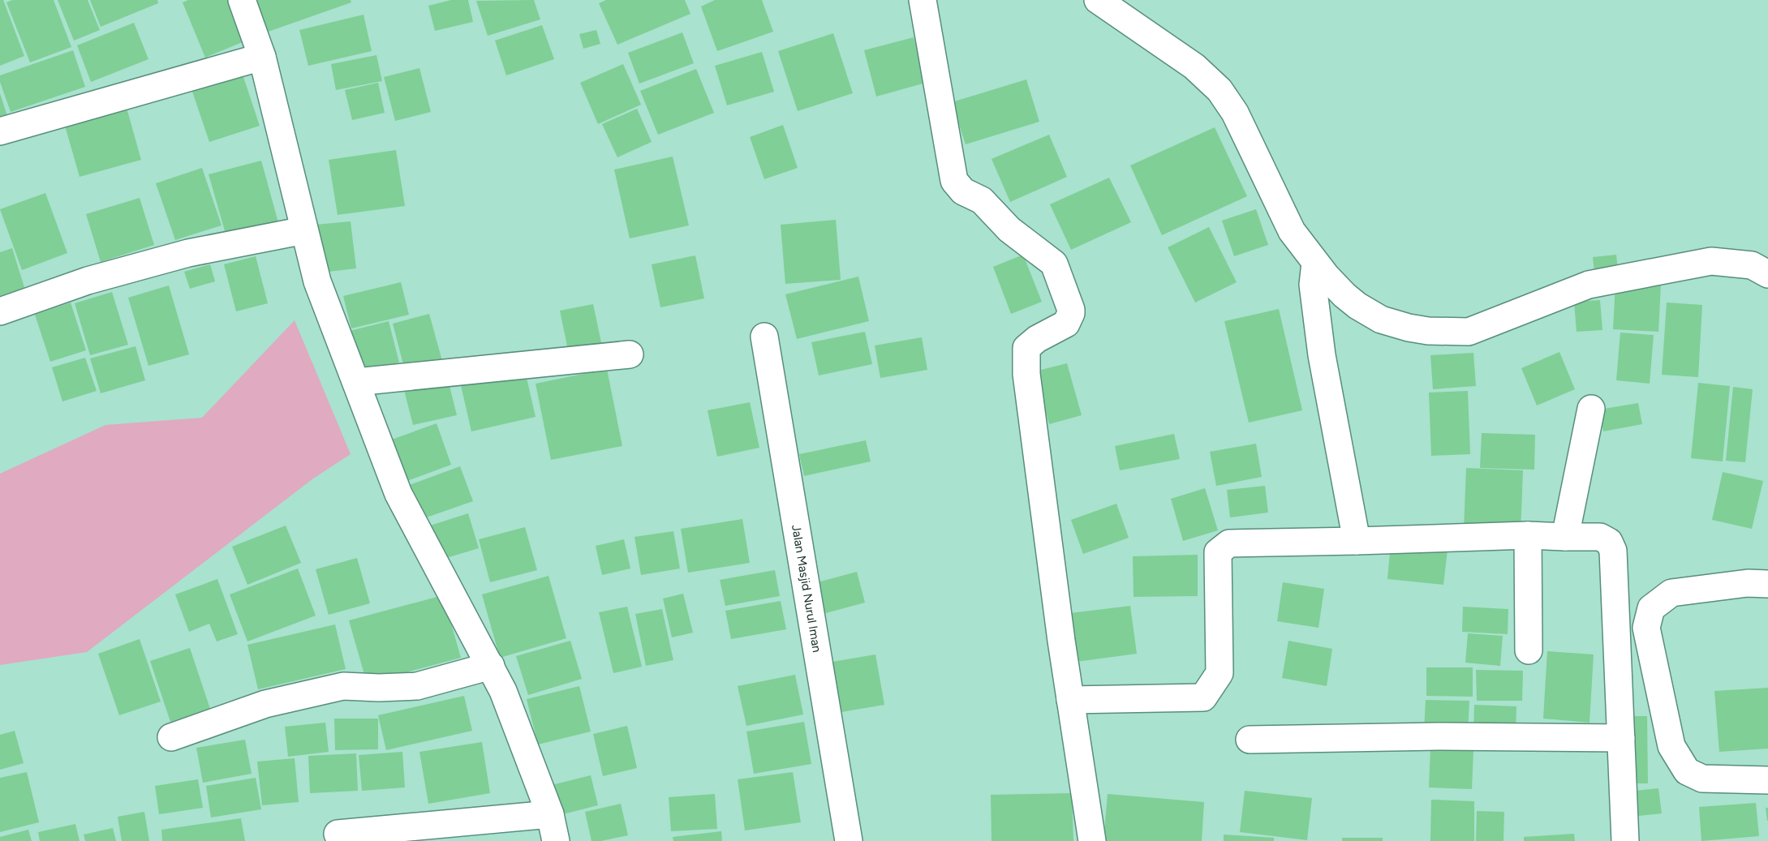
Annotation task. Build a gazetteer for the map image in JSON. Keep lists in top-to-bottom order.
{
  "streets": {
    "street": ["Jalan Masjid Nurul Iman"]
  }
}
